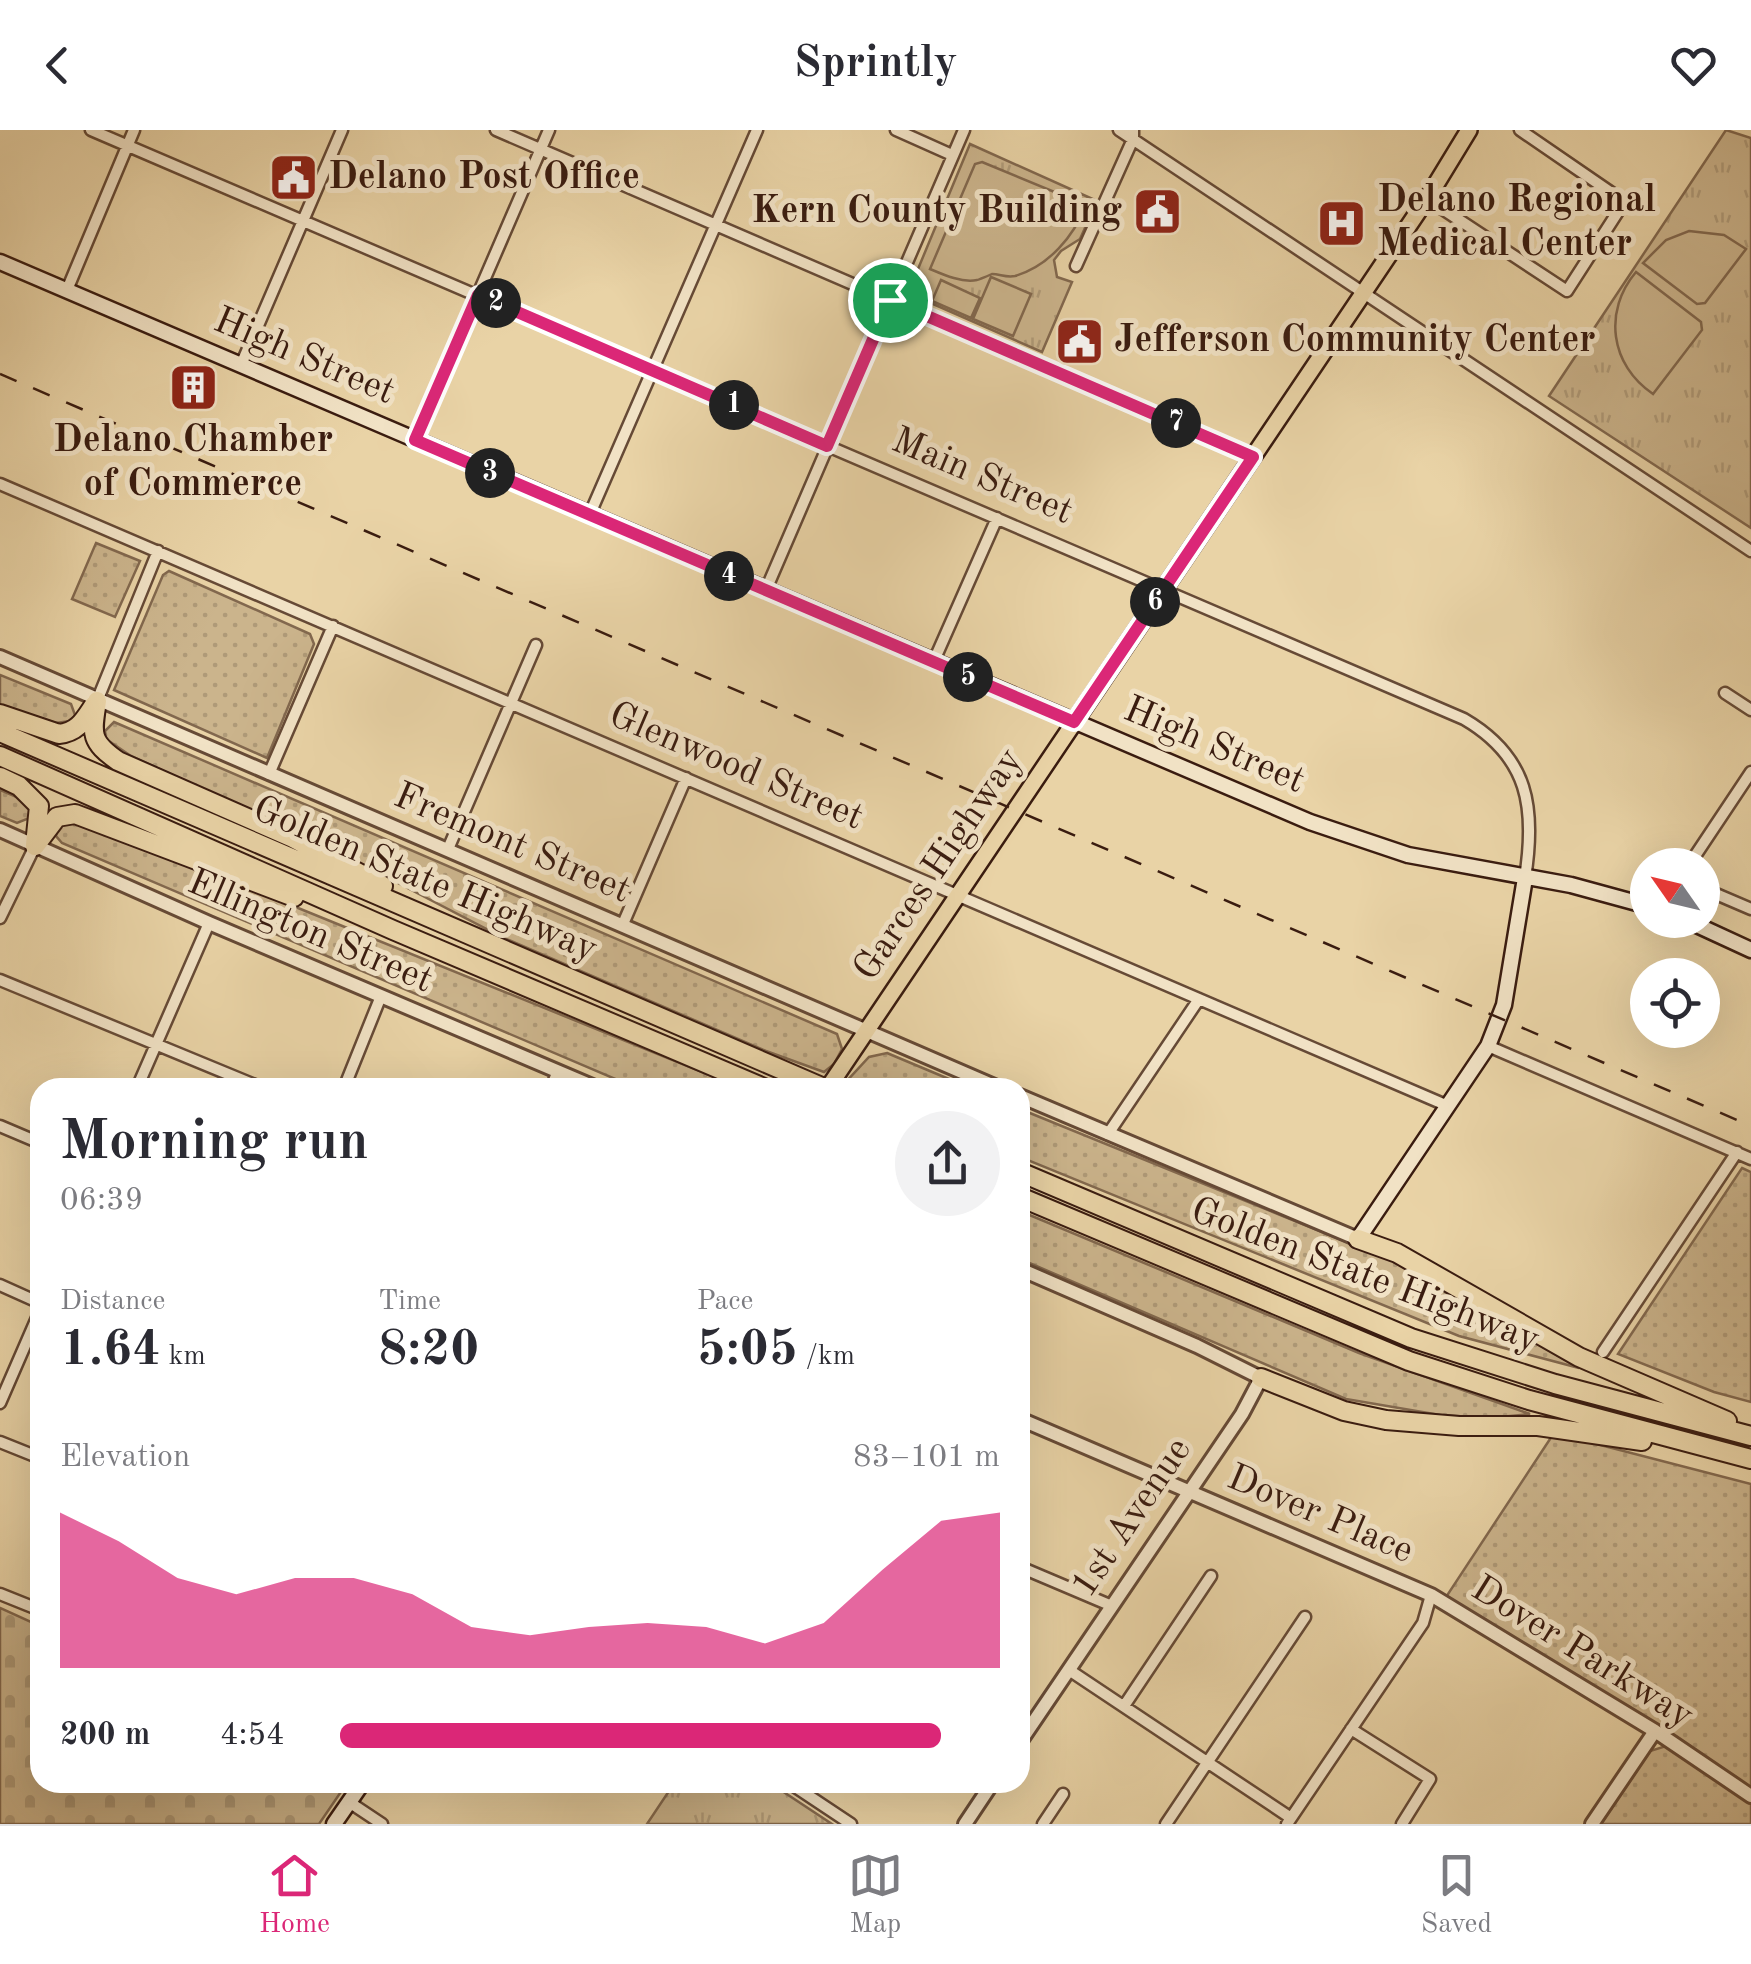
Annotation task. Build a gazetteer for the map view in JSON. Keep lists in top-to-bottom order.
{
  "streets": {
    "highway": ["Golden State Highway"],
    "main road": ["High Street", "Main Street", "Garces Highway"],
    "street": [
      "Glenwood Street",
      "Fremont Street",
      "Ellington Street",
      "Dover Place",
      "1st Avenue",
      "Dover Parkway"
    ]
  },
  "crossings": [
    ["High Street", "Main Street"],
    ["High Street", "Garces Highway"],
    ["Main Street", "Garces Highway"],
    ["Glenwood Street", "Garces Highway"],
    ["Fremont Street", "Garces Highway"],
    ["Dover Place", "1st Avenue"],
    ["Dover Place", "Dover Parkway"]
  ],
  "places": {
    "public building": ["Delano Post Office", "Kern County Building", "Jefferson Community Center"],
    "hospital": ["Delano Regional Medical Center"],
    "building": ["Delano Chamber of Commerce"]
  },
  "north": "top left",
  "page": {
    "header": "Sprintly",
    "pins": [
      "2",
      "1",
      "7",
      "3",
      "4",
      "6",
      "5"
    ],
    "heading": ["Morning run", "06:39"],
    "stats": [
      ["Distance", "1.64 km"],
      ["Time", "8:20"],
      ["Pace", "5:05 /km"]
    ],
    "chart": ["Elevation", "83–101 m"],
    "list": [
      {
        "name": "200 m",
        "note": "4:54"
      }
    ],
    "tabs": ["Home", "Map", "Saved"]
  }
}
